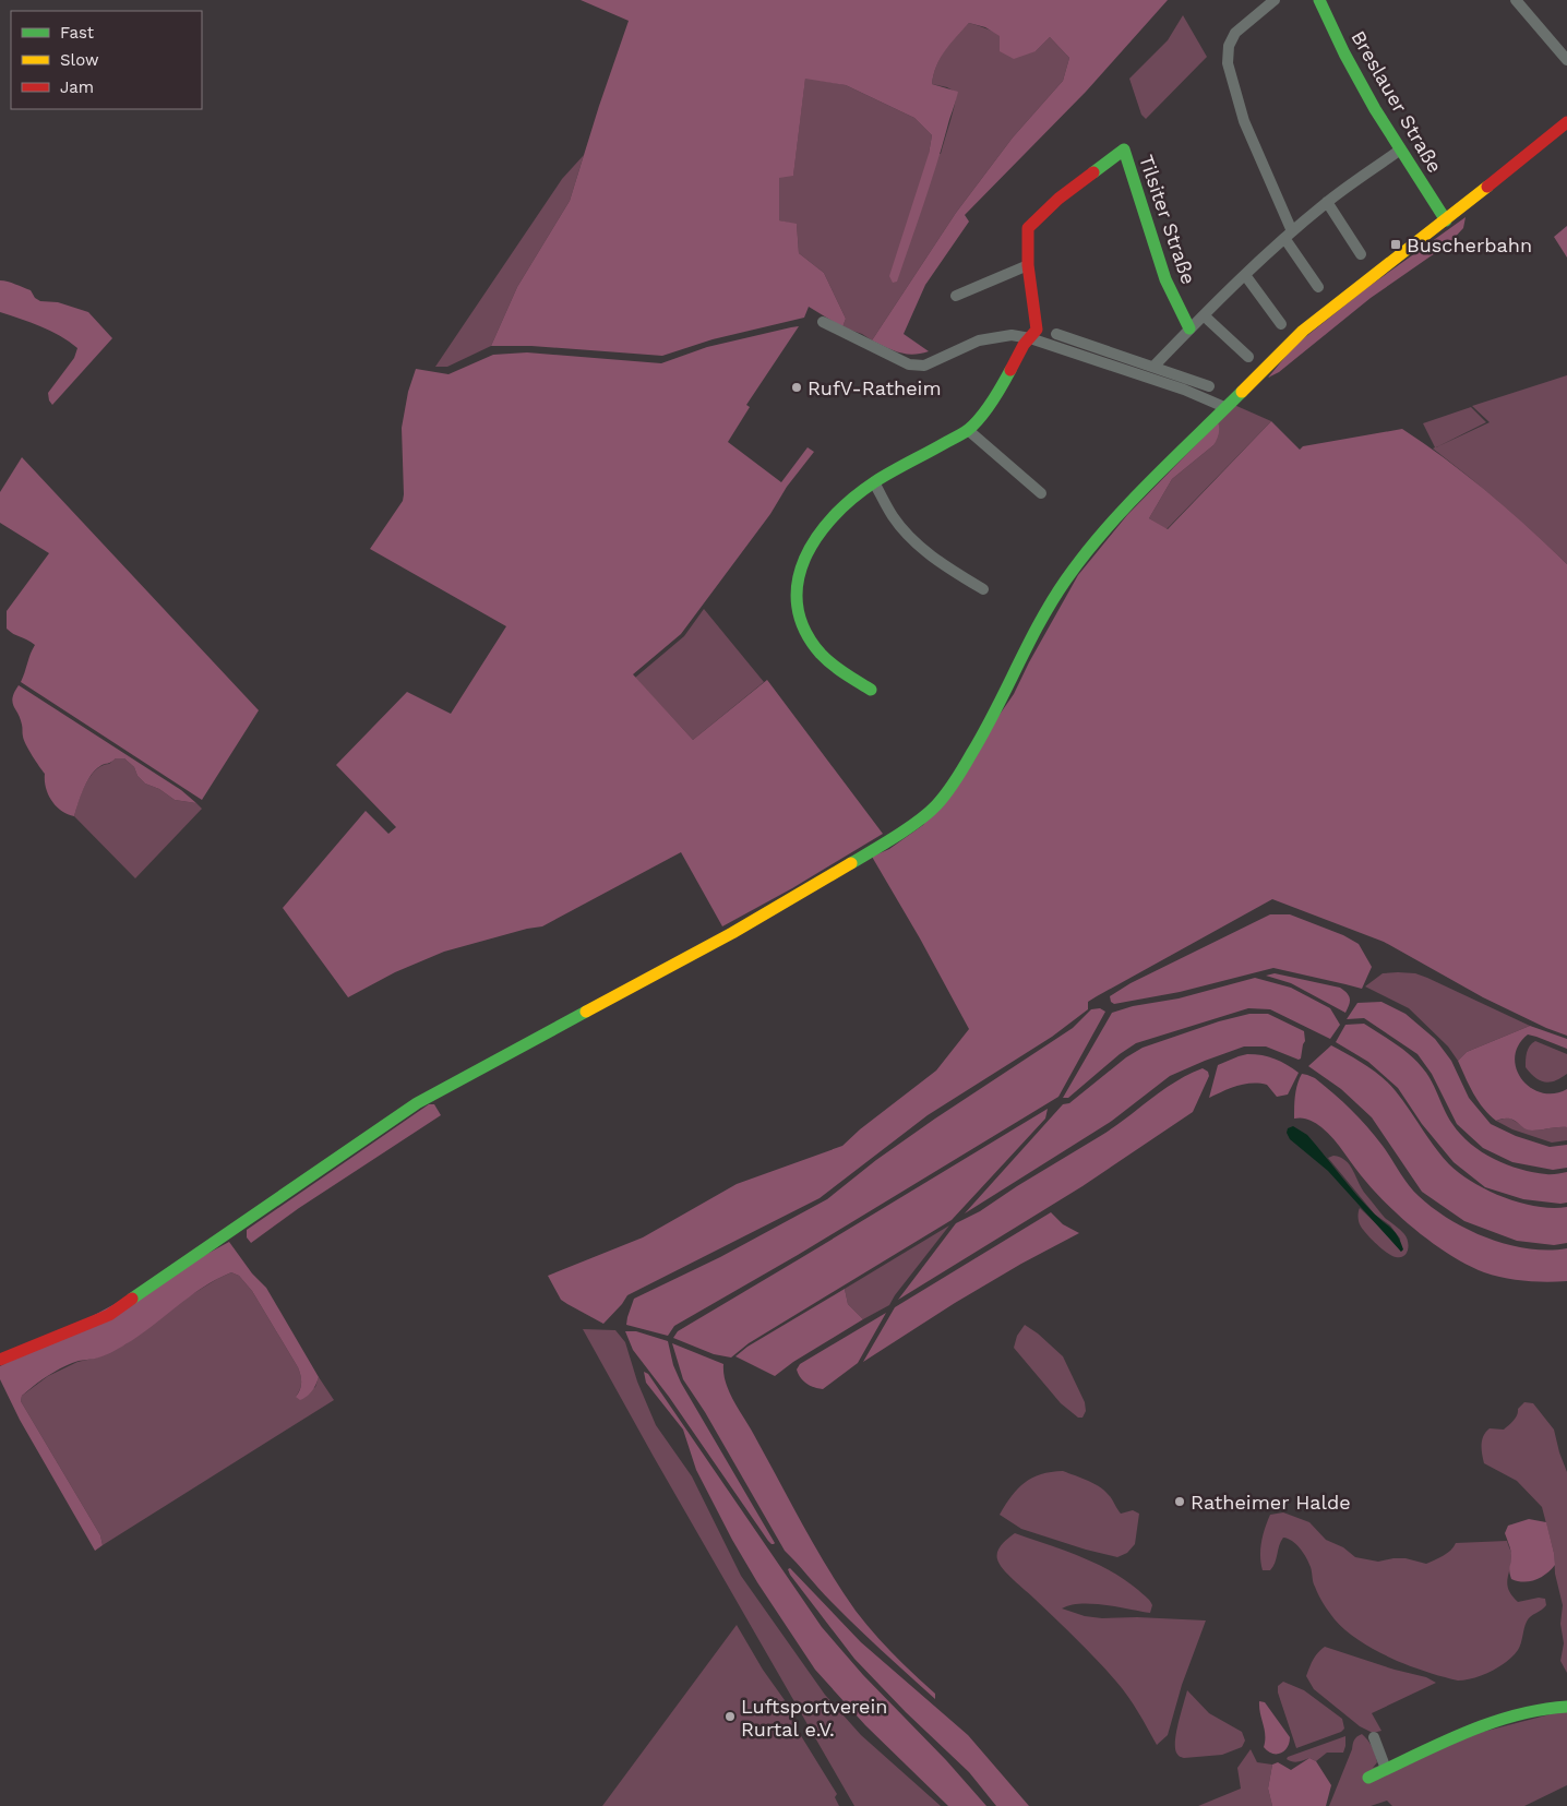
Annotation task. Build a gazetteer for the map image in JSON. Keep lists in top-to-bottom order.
{
  "streets": {
    "main road": ["Breslauer Straße", "Tilsiter Straße"]
  },
  "places": {
    "transit": ["Buscherbahn"],
    "other": ["RufV-Ratheim", "Ratheimer Halde", "Luftsportverein Rurtal e.V."]
  },
  "legend": ["Fast", "Slow", "Jam"]
}
